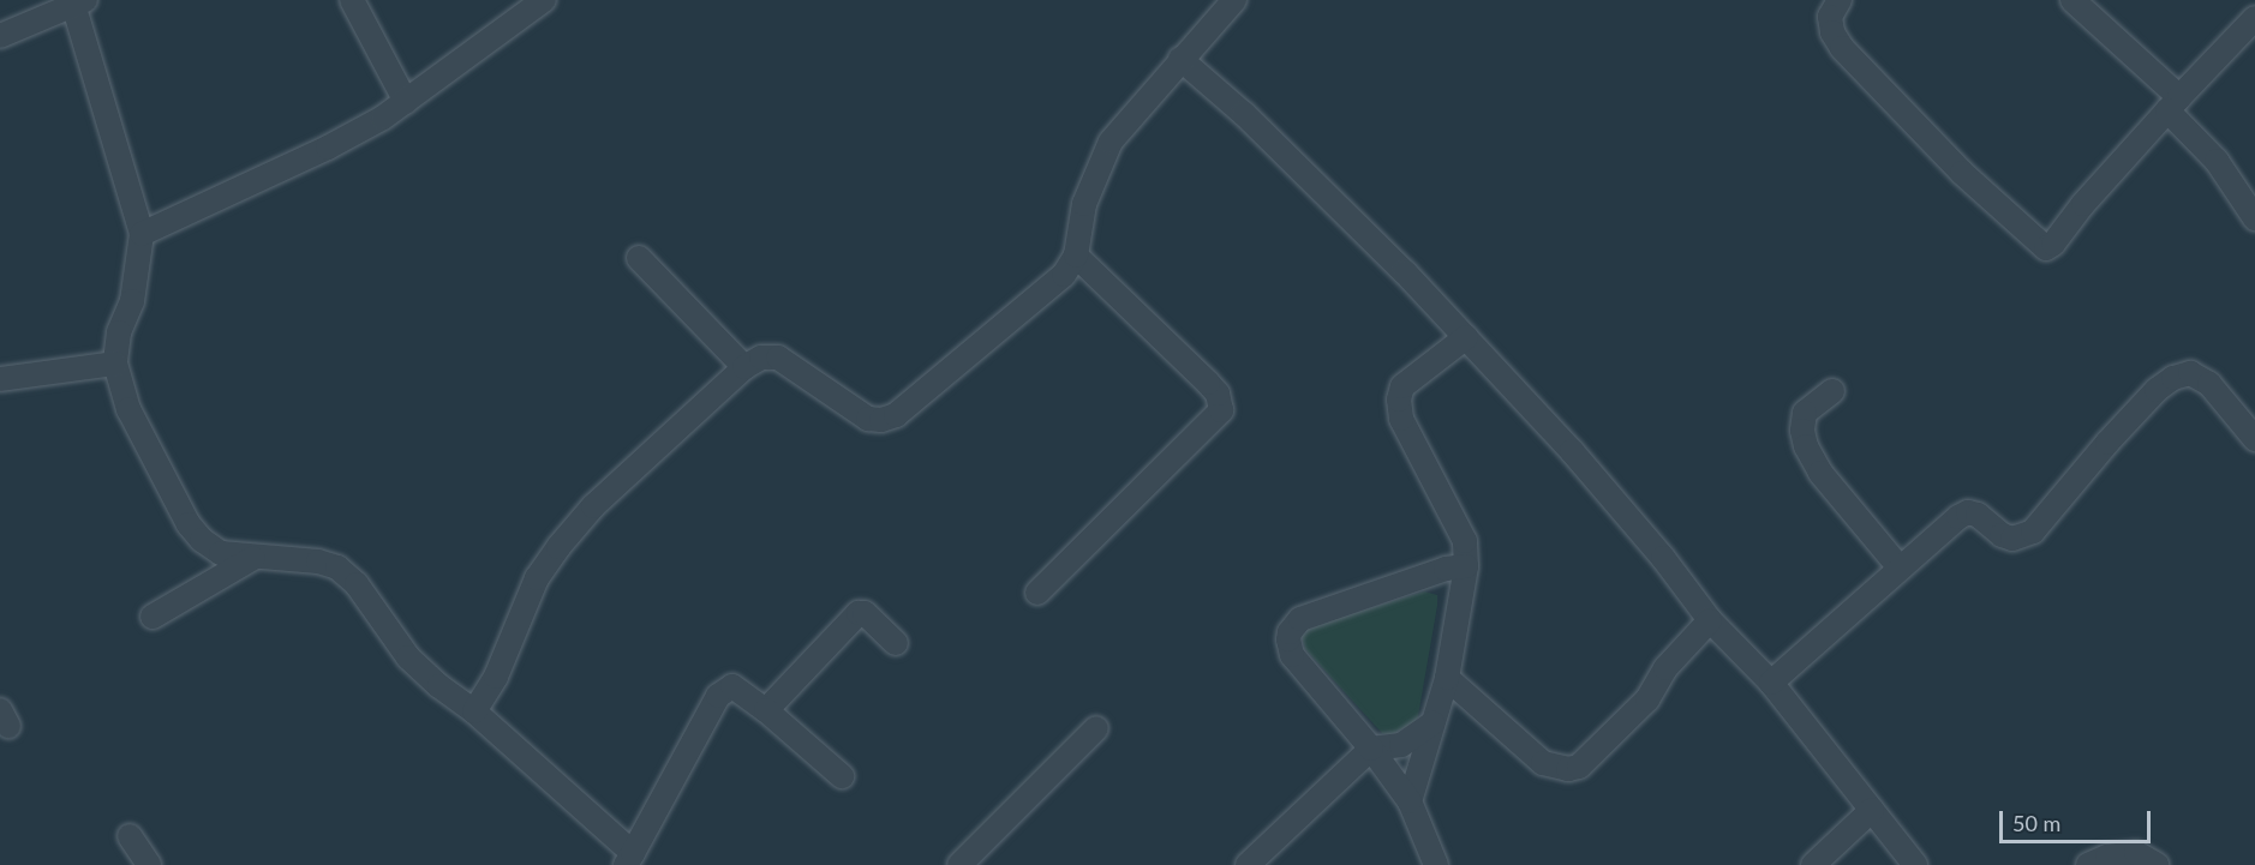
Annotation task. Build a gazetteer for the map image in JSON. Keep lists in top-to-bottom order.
{
  "scale_bar": "50 m"
}
